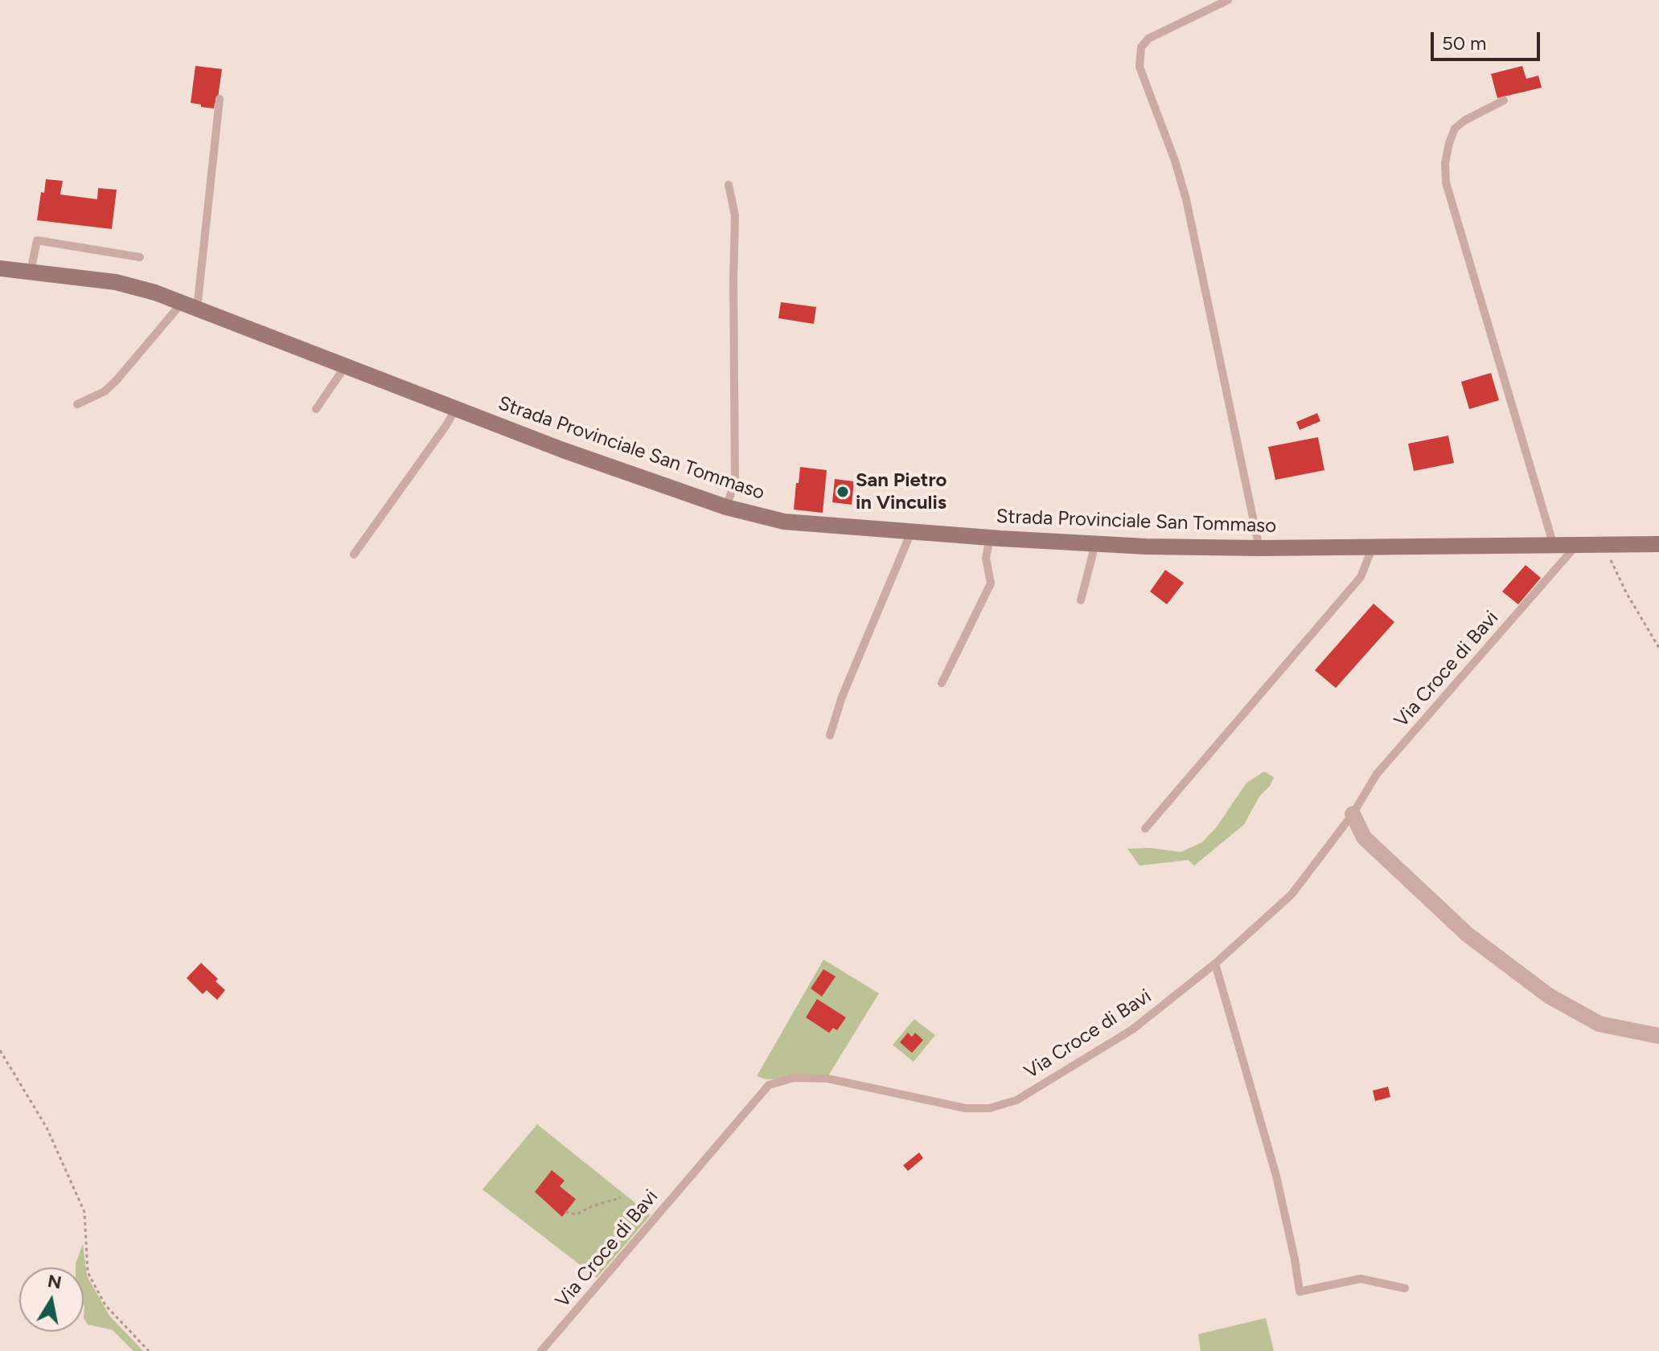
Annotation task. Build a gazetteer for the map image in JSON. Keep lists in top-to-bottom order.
{
  "streets": {
    "street": ["Strada Provinciale San Tommaso"],
    "lane": ["Via Croce di Bavi"]
  },
  "crossings": [
    ["Strada Provinciale San Tommaso", "Via Croce di Bavi"]
  ],
  "places": ["San Pietro in Vinculis"],
  "scale_bar": "50 m",
  "north": "top"
}
